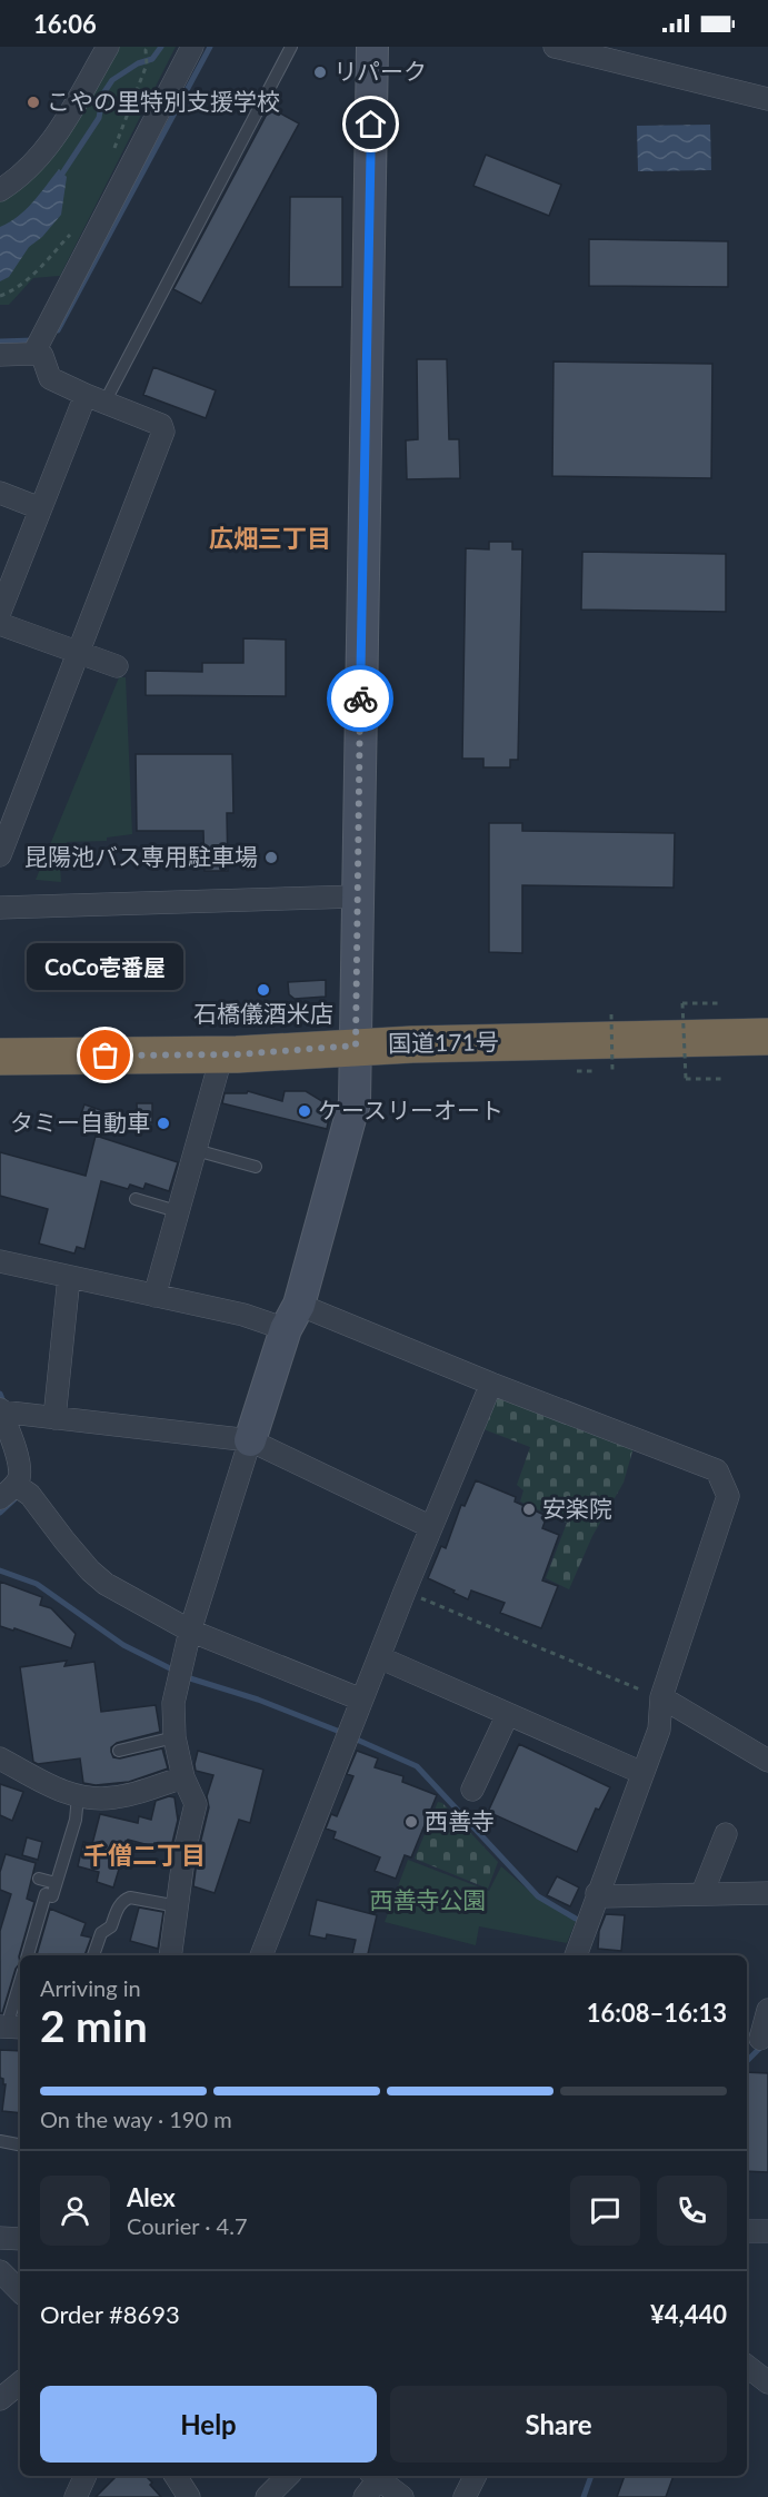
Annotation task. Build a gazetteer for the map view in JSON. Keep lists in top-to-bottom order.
{
  "streets": {
    "highway": ["国道171号"]
  },
  "districts": ["広畑三丁目", "千僧二丁目"],
  "parks": ["西善寺公園"],
  "places": [
    "リパーク",
    "こやの里特別支援学校",
    "昆陽池バス専用駐車場",
    "石橋儀酒米店",
    "CoCo壱番屋",
    "ケースリーオート",
    "タミー自動車",
    "安楽院",
    "西善寺"
  ],
  "page": {
    "status": "16:06",
    "bubble": "CoCo壱番屋",
    "heading": ["2 min", "Arriving in", "16:08–16:13"],
    "panel": [
      "Alex",
      "Courier · 4.7",
      "Order #8693",
      "¥4,440"
    ],
    "bar": "On the way · 190 m",
    "buttons": ["Help", "Share"]
  }
}
